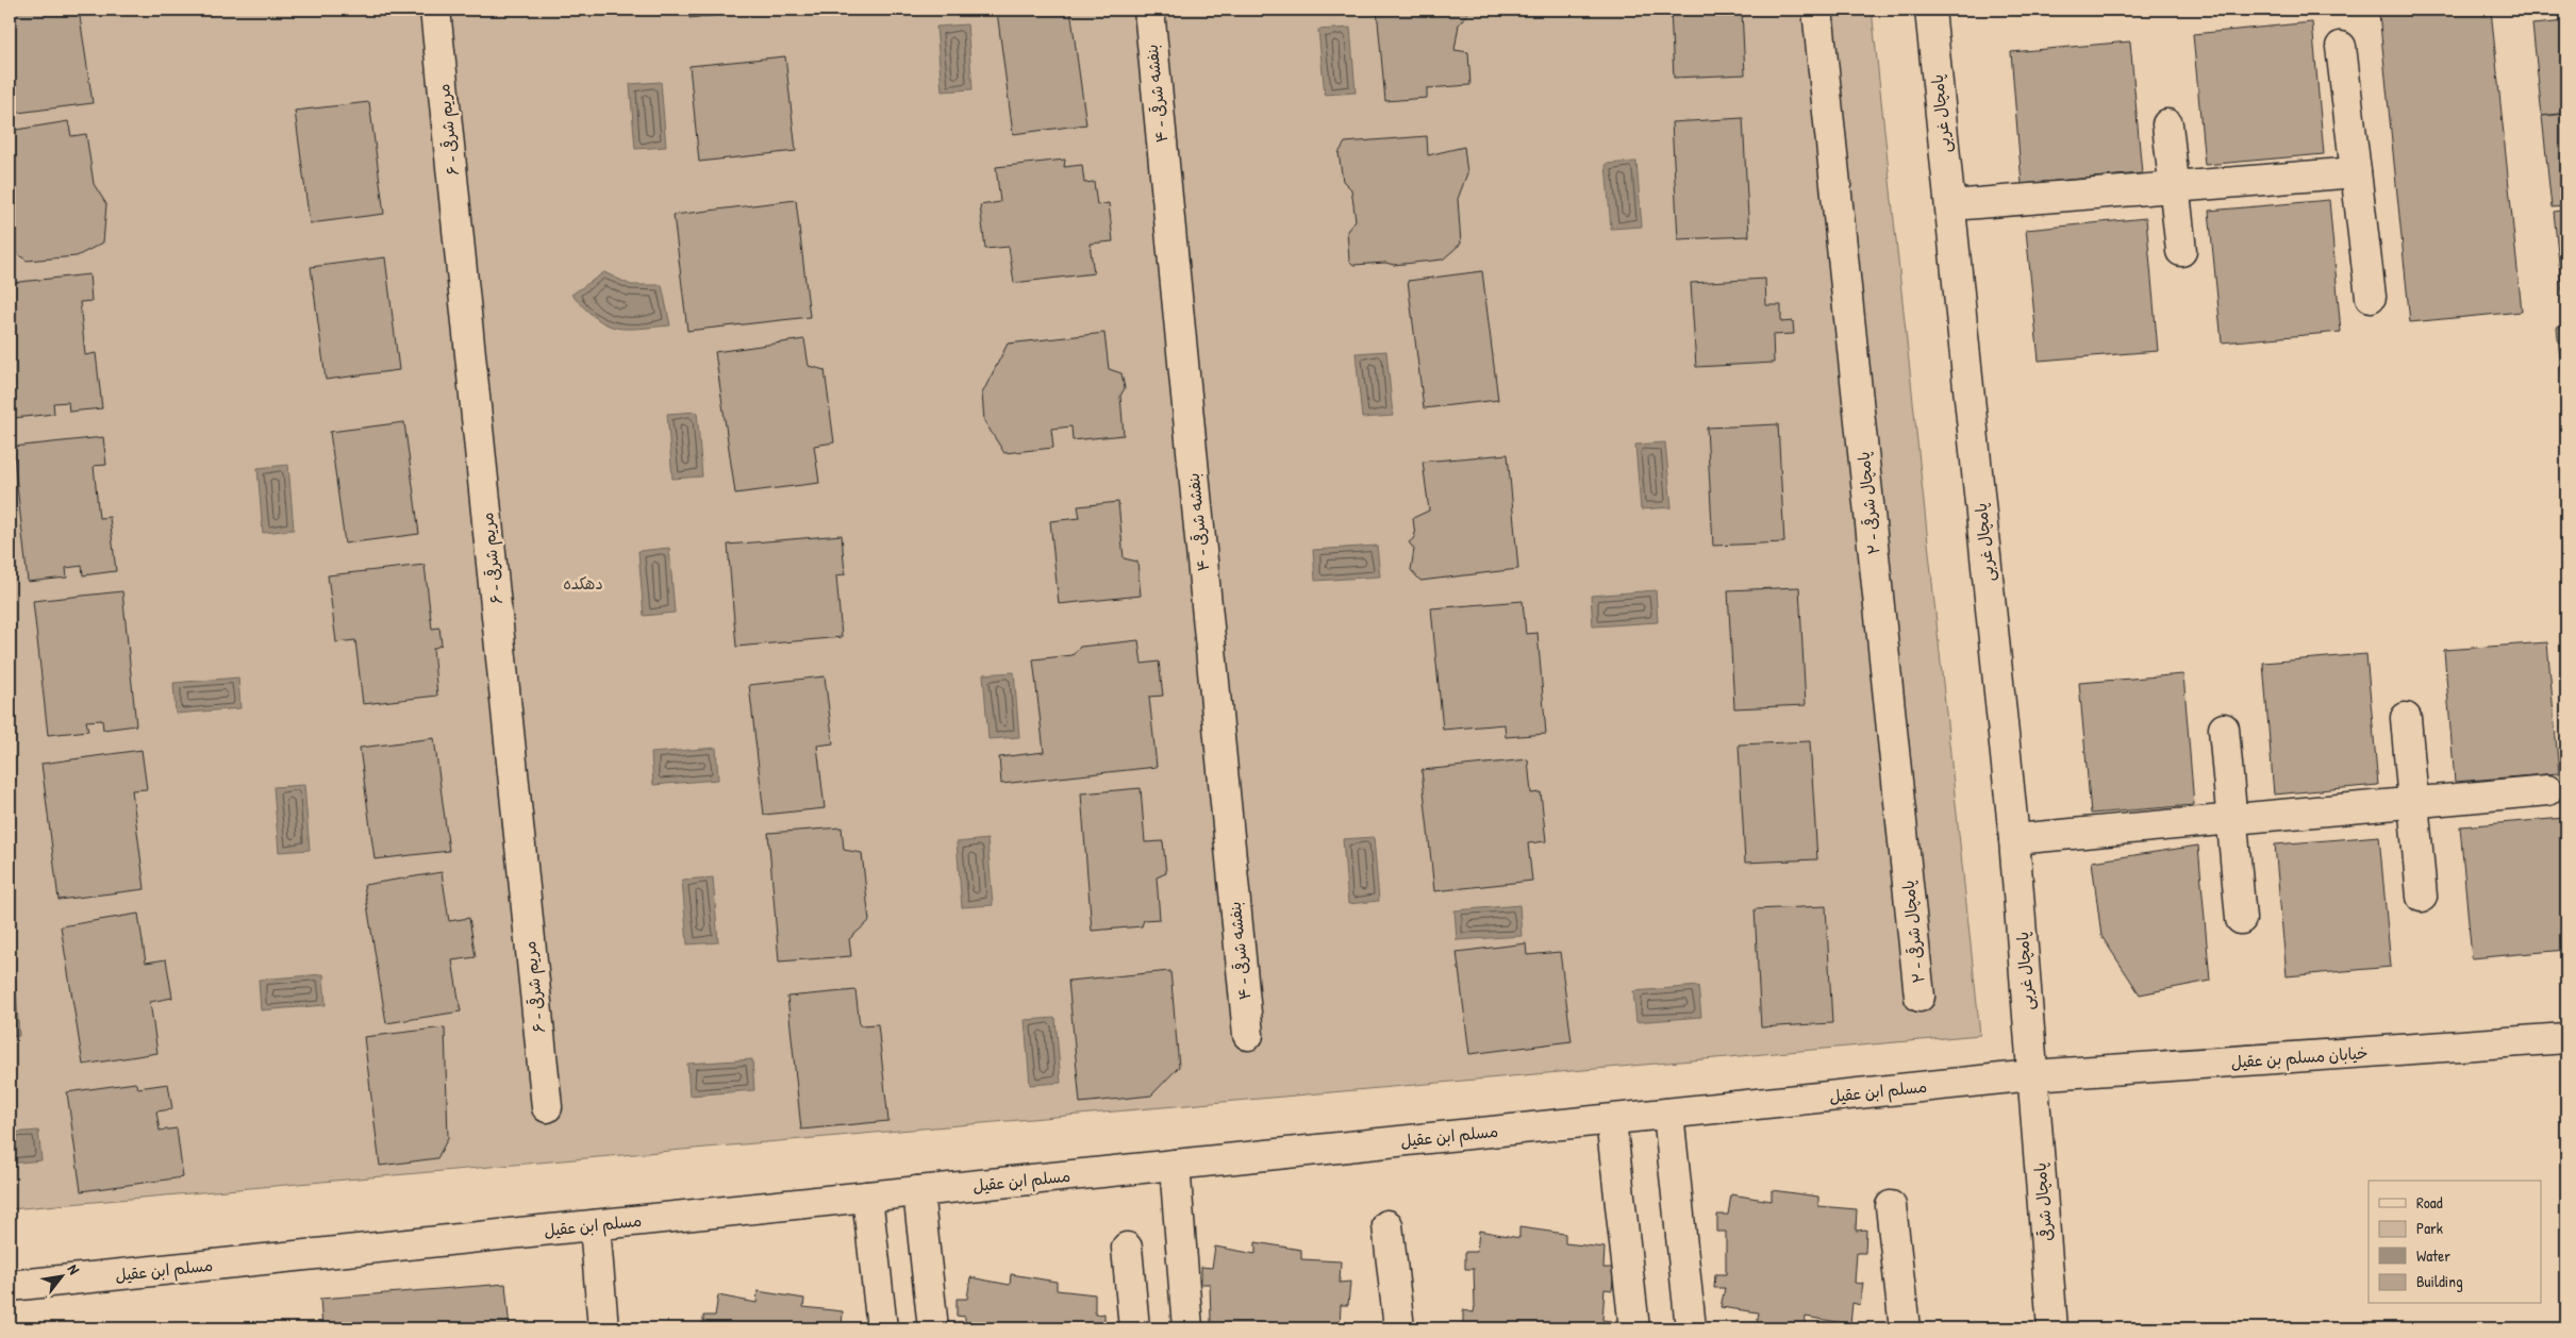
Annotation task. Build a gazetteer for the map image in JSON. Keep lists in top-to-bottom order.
{
  "streets": {
    "street": [
      "بنفشه شرقی - ۴",
      "پامچال غربی",
      "مریم شرقی - ۶",
      "پامچال شرقی - ۲",
      "خیابان مسلم بن عقیل",
      "مسلم ابن عقیل",
      "پامچال شرقی"
    ]
  },
  "crossings": [
    ["پامچال غربی", "خیابان مسلم بن عقیل"],
    ["پامچال غربی", "مسلم ابن عقیل"],
    ["پامچال غربی", "پامچال شرقی"],
    ["خیابان مسلم بن عقیل", "مسلم ابن عقیل"],
    ["خیابان مسلم بن عقیل", "پامچال شرقی"],
    ["مسلم ابن عقیل", "پامچال شرقی"]
  ],
  "parks": ["دهکده"],
  "legend": [
    "Road",
    "Park",
    "Water",
    "Building"
  ],
  "north": "top right"
}
